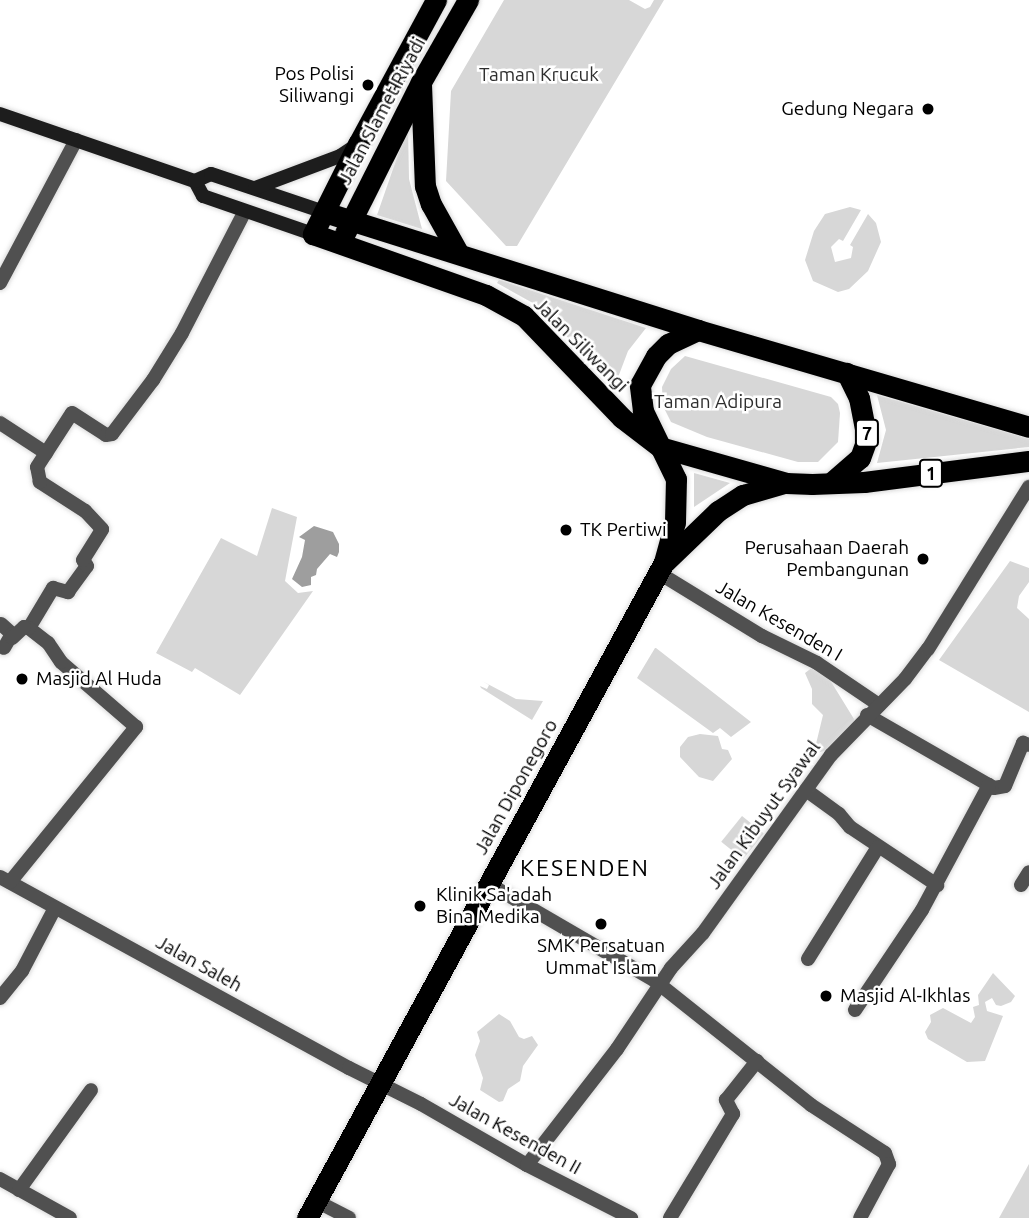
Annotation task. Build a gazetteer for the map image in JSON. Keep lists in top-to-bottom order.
{
  "streets": {
    "highway": [
      "Jalan Slamet Riyadi",
      "Jalan Siliwangi",
      "7",
      "1",
      "Jalan Diponegoro"
    ],
    "street": [
      "Jalan Kesenden I",
      "Jalan Kibuyut Syawal",
      "Jalan Saleh",
      "Jalan Kesenden II"
    ]
  },
  "crossings": [
    ["Jalan Slamet Riyadi", "Jalan Siliwangi"],
    ["Jalan Siliwangi", "7"],
    ["Jalan Siliwangi", "1"],
    ["1", "Jalan Kesenden I"],
    ["1", "Jalan Diponegoro"],
    ["Jalan Kesenden I", "Jalan Diponegoro"],
    ["Jalan Kesenden I", "Jalan Kibuyut Syawal"],
    ["Jalan Diponegoro", "Jalan Saleh"],
    ["Jalan Diponegoro", "Jalan Kesenden II"],
    ["Jalan Kibuyut Syawal", "Jalan Kesenden II"],
    ["Jalan Saleh", "Jalan Kesenden II"]
  ],
  "districts": ["KESENDEN"],
  "parks": ["Taman Krucuk", "Taman Adipura"],
  "places": [
    "Pos Polisi Siliwangi",
    "Gedung Negara",
    "TK Pertiwi",
    "Perusahaan Daerah Pembangunan",
    "Masjid Al Huda",
    "Klinik Sa'adah Bina Medika",
    "SMK Persatuan Ummat Islam",
    "Masjid Al-Ikhlas"
  ]
}
